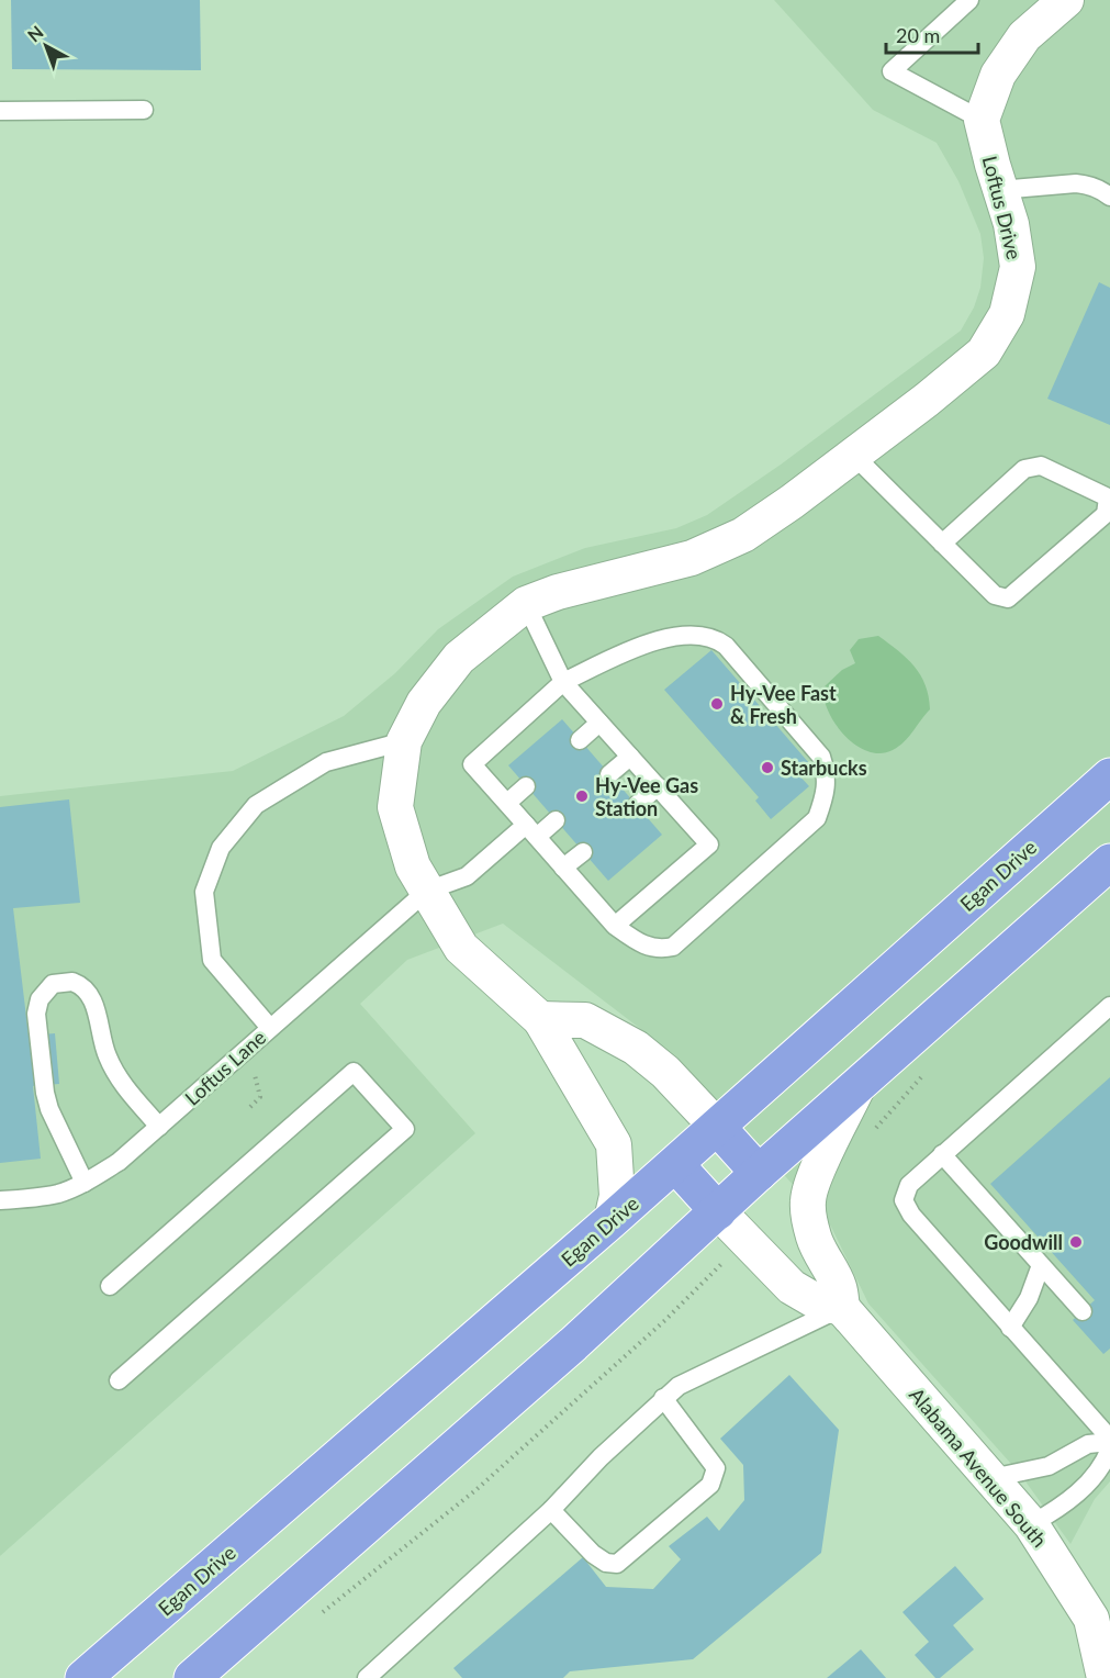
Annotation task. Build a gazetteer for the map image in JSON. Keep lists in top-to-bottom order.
{
  "streets": {
    "highway": ["Egan Drive"],
    "street": ["Loftus Drive", "Alabama Avenue South"],
    "lane": ["Loftus Lane"]
  },
  "crossings": [
    ["Loftus Drive", "Egan Drive"],
    ["Loftus Drive", "Loftus Lane"]
  ],
  "places": [
    "Hy-Vee Fast & Fresh",
    "Starbucks",
    "Hy-Vee Gas Station",
    "Goodwill"
  ],
  "scale_bar": "20 m",
  "north": "top left"
}
